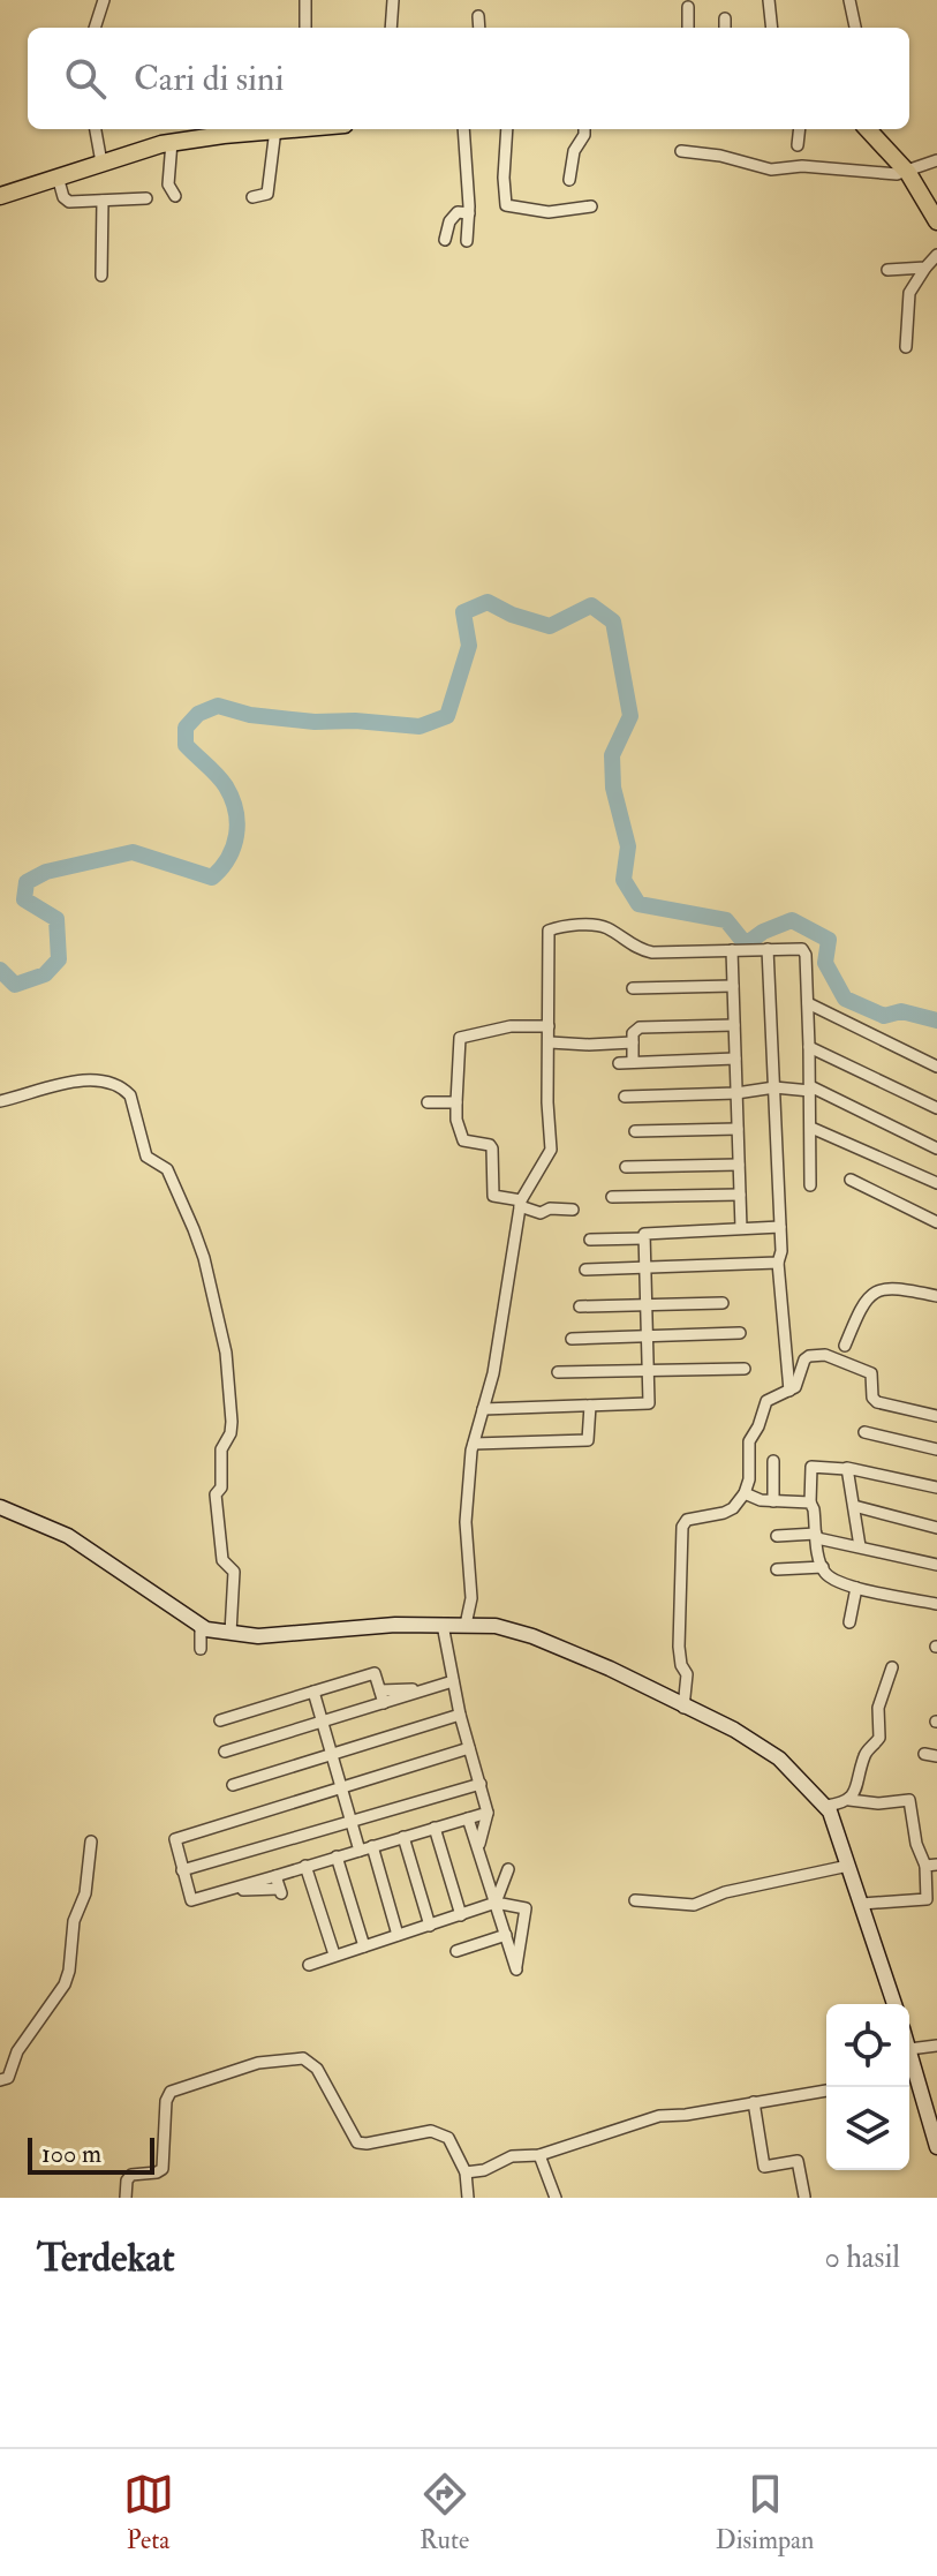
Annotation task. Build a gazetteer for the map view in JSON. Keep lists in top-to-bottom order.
{
  "scale_bar": "100 m",
  "page": {
    "search": "Cari di sini",
    "scale": "100 m",
    "heading": ["Terdekat", "0 hasil"],
    "nav": ["Peta", "Rute", "Disimpan"]
  }
}
